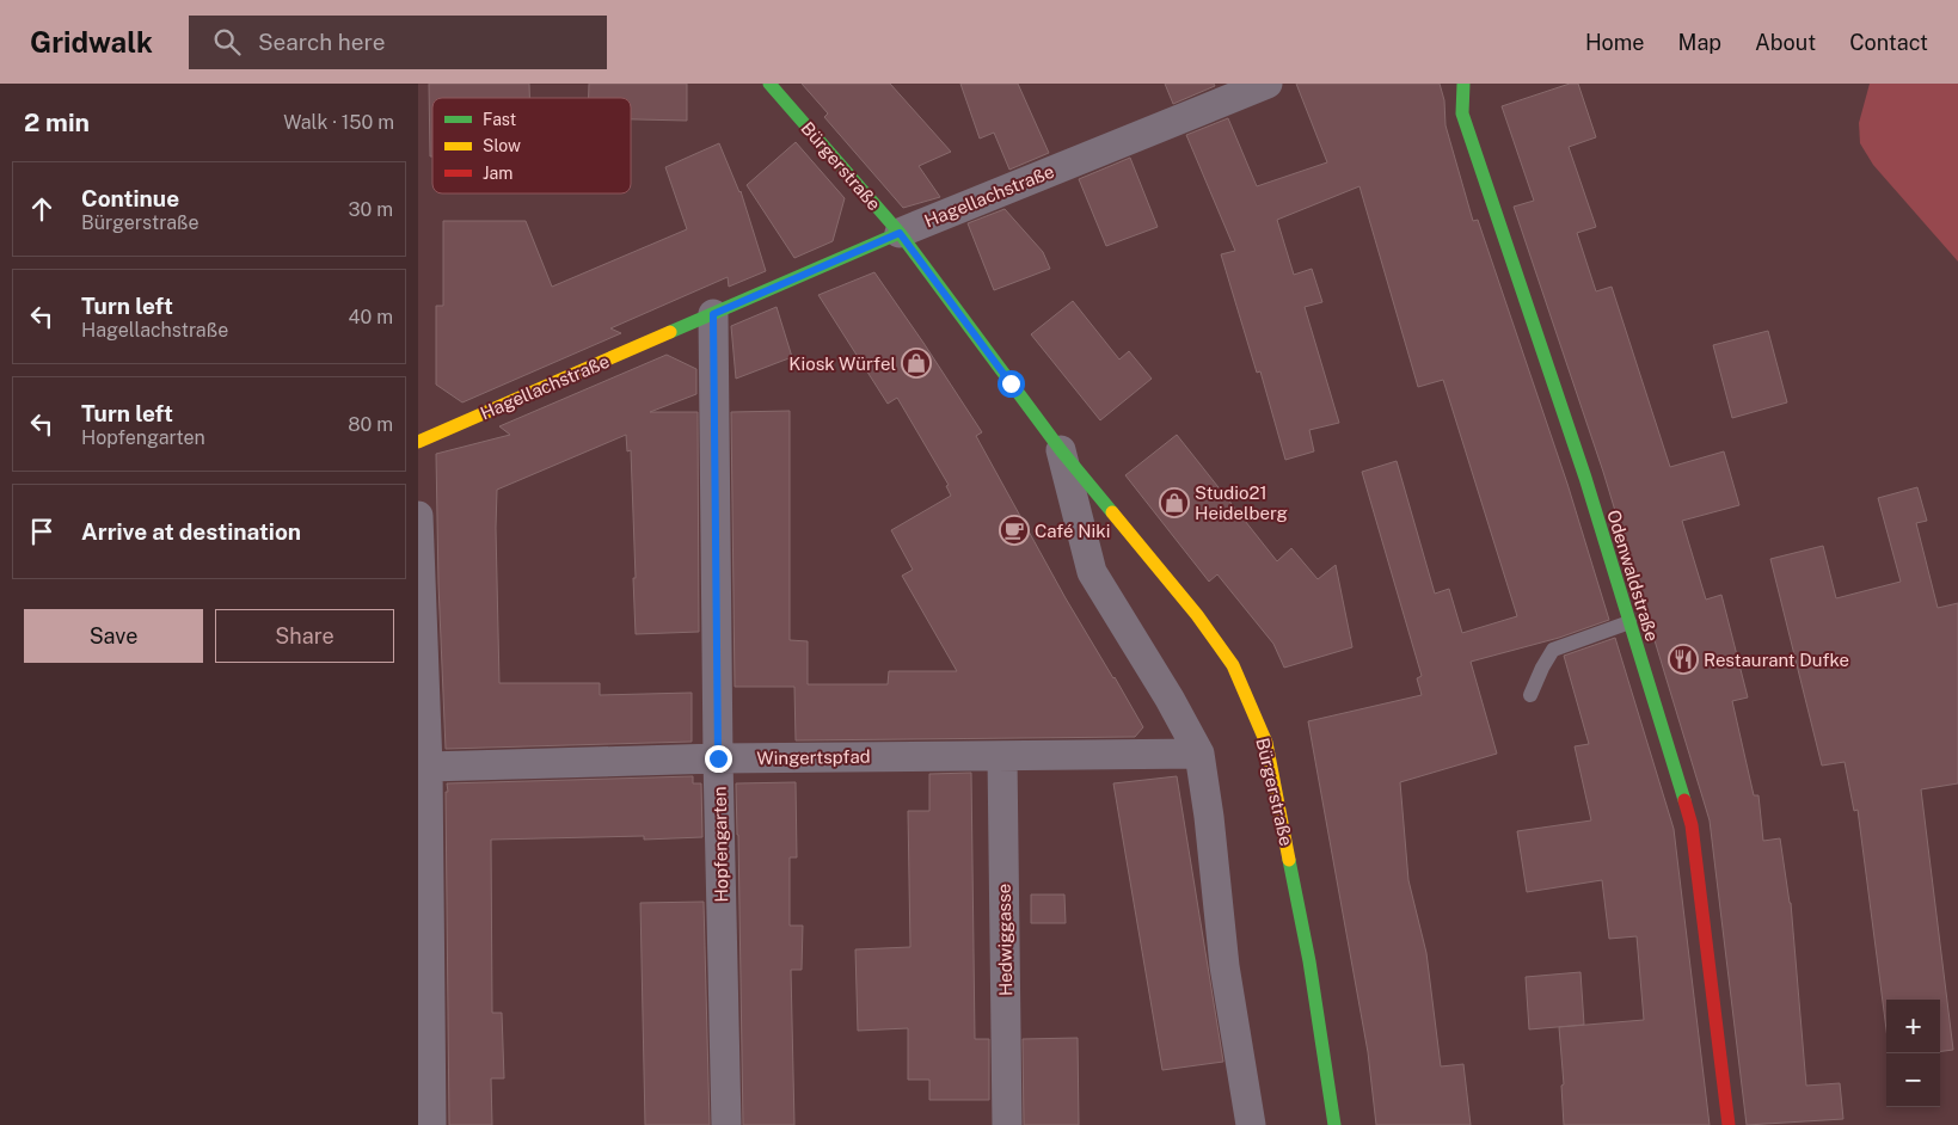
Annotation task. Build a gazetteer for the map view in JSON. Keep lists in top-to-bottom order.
{
  "streets": {
    "street": [
      "Bürgerstraße",
      "Hagellachstraße",
      "Odenwaldstraße",
      "Wingertspfad",
      "Hopfengarten",
      "Hedwiggasse"
    ]
  },
  "crossings": [
    ["Bürgerstraße", "Hagellachstraße"],
    ["Bürgerstraße", "Wingertspfad"],
    ["Hagellachstraße", "Hopfengarten"],
    ["Wingertspfad", "Hopfengarten"],
    ["Wingertspfad", "Hedwiggasse"]
  ],
  "places": {
    "shop": ["Kiosk Würfel", "Studio21 Heidelberg"],
    "cafe": ["Café Niki"],
    "restaurant": ["Restaurant Dufke"]
  },
  "legend": ["Fast", "Slow", "Jam"],
  "page": {
    "header": "Gridwalk",
    "search": "Search here",
    "nav": [
      "Home",
      "Map",
      "About",
      "Contact"
    ],
    "heading": ["2 min", "Walk · 150 m"],
    "list": [
      ["Continue", "Bürgerstraße", "30 m"],
      ["Turn left", "Hagellachstraße", "40 m"],
      ["Turn left", "Hopfengarten", "80 m"],
      "Arrive at destination"
    ],
    "buttons": ["Save", "Share"],
    "map_buttons": ["+", "−"]
  }
}
